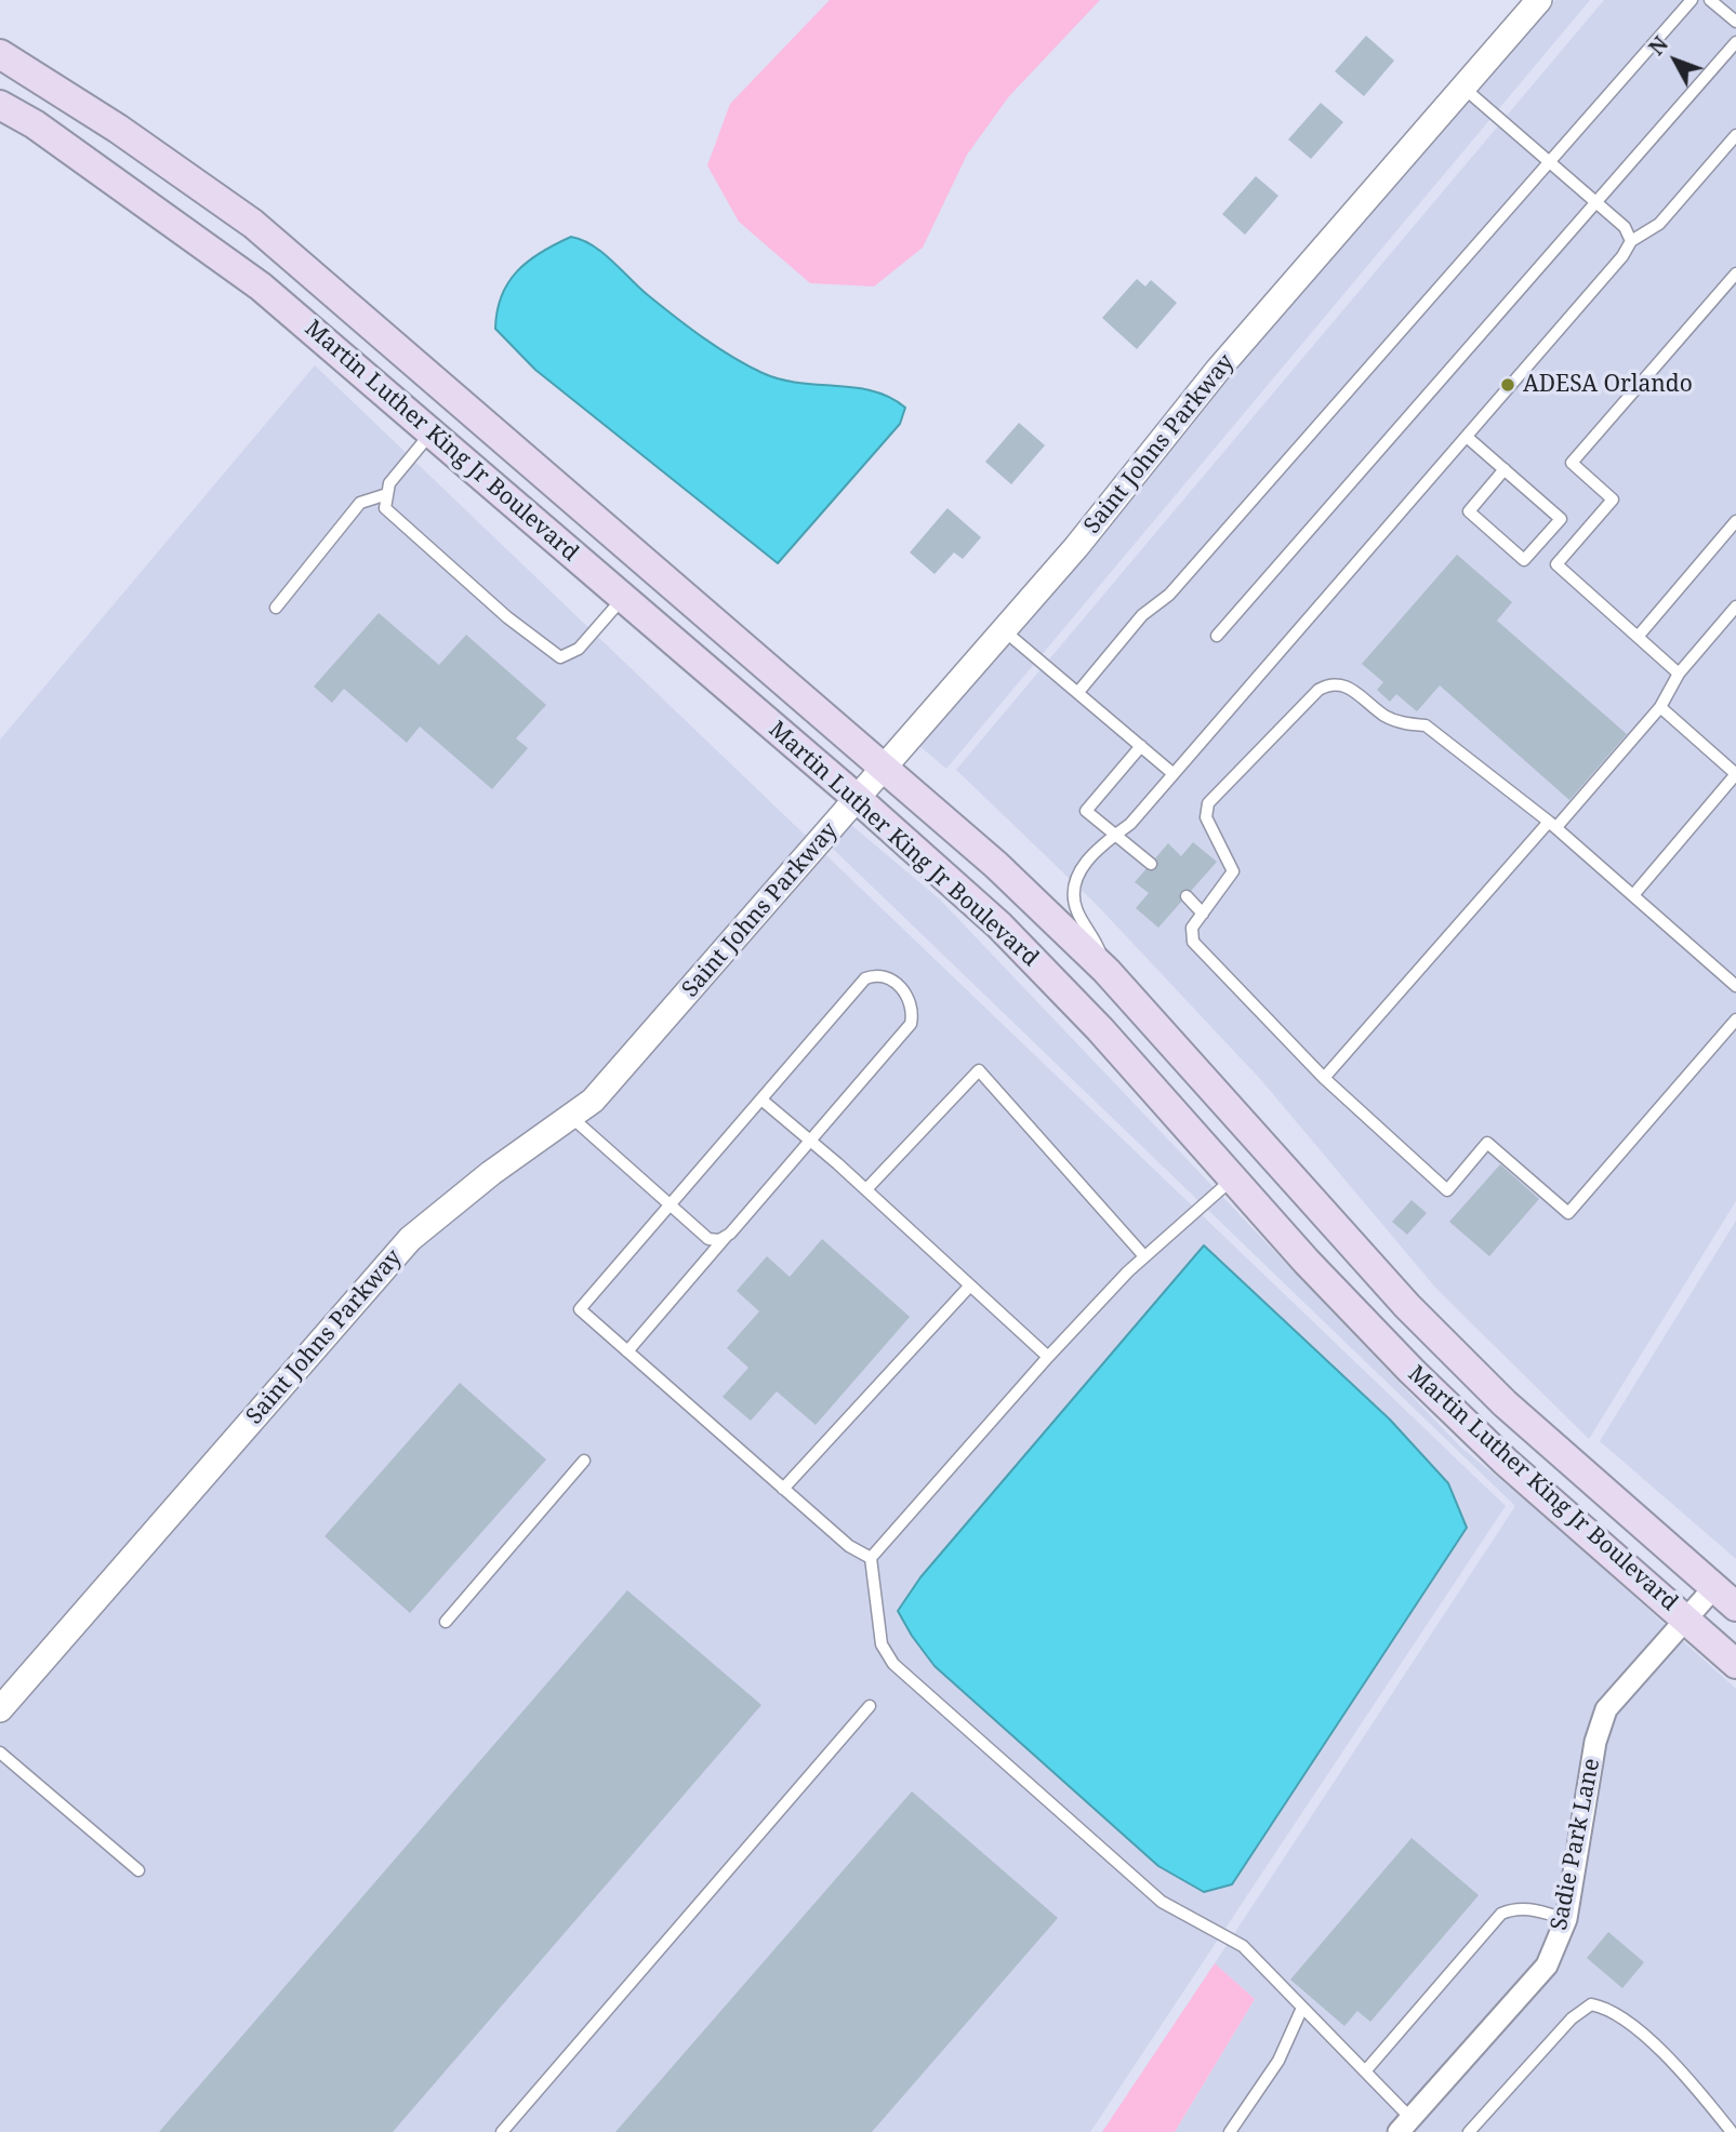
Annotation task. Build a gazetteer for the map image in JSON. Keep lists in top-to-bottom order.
{
  "streets": {
    "main road": ["Martin Luther King Jr Boulevard"],
    "street": ["Saint Johns Parkway", "Sadie Park Lane"]
  },
  "crossings": [
    ["Martin Luther King Jr Boulevard", "Saint Johns Parkway"],
    ["Martin Luther King Jr Boulevard", "Sadie Park Lane"]
  ],
  "places": ["ADESA Orlando"],
  "north": "top left"
}
